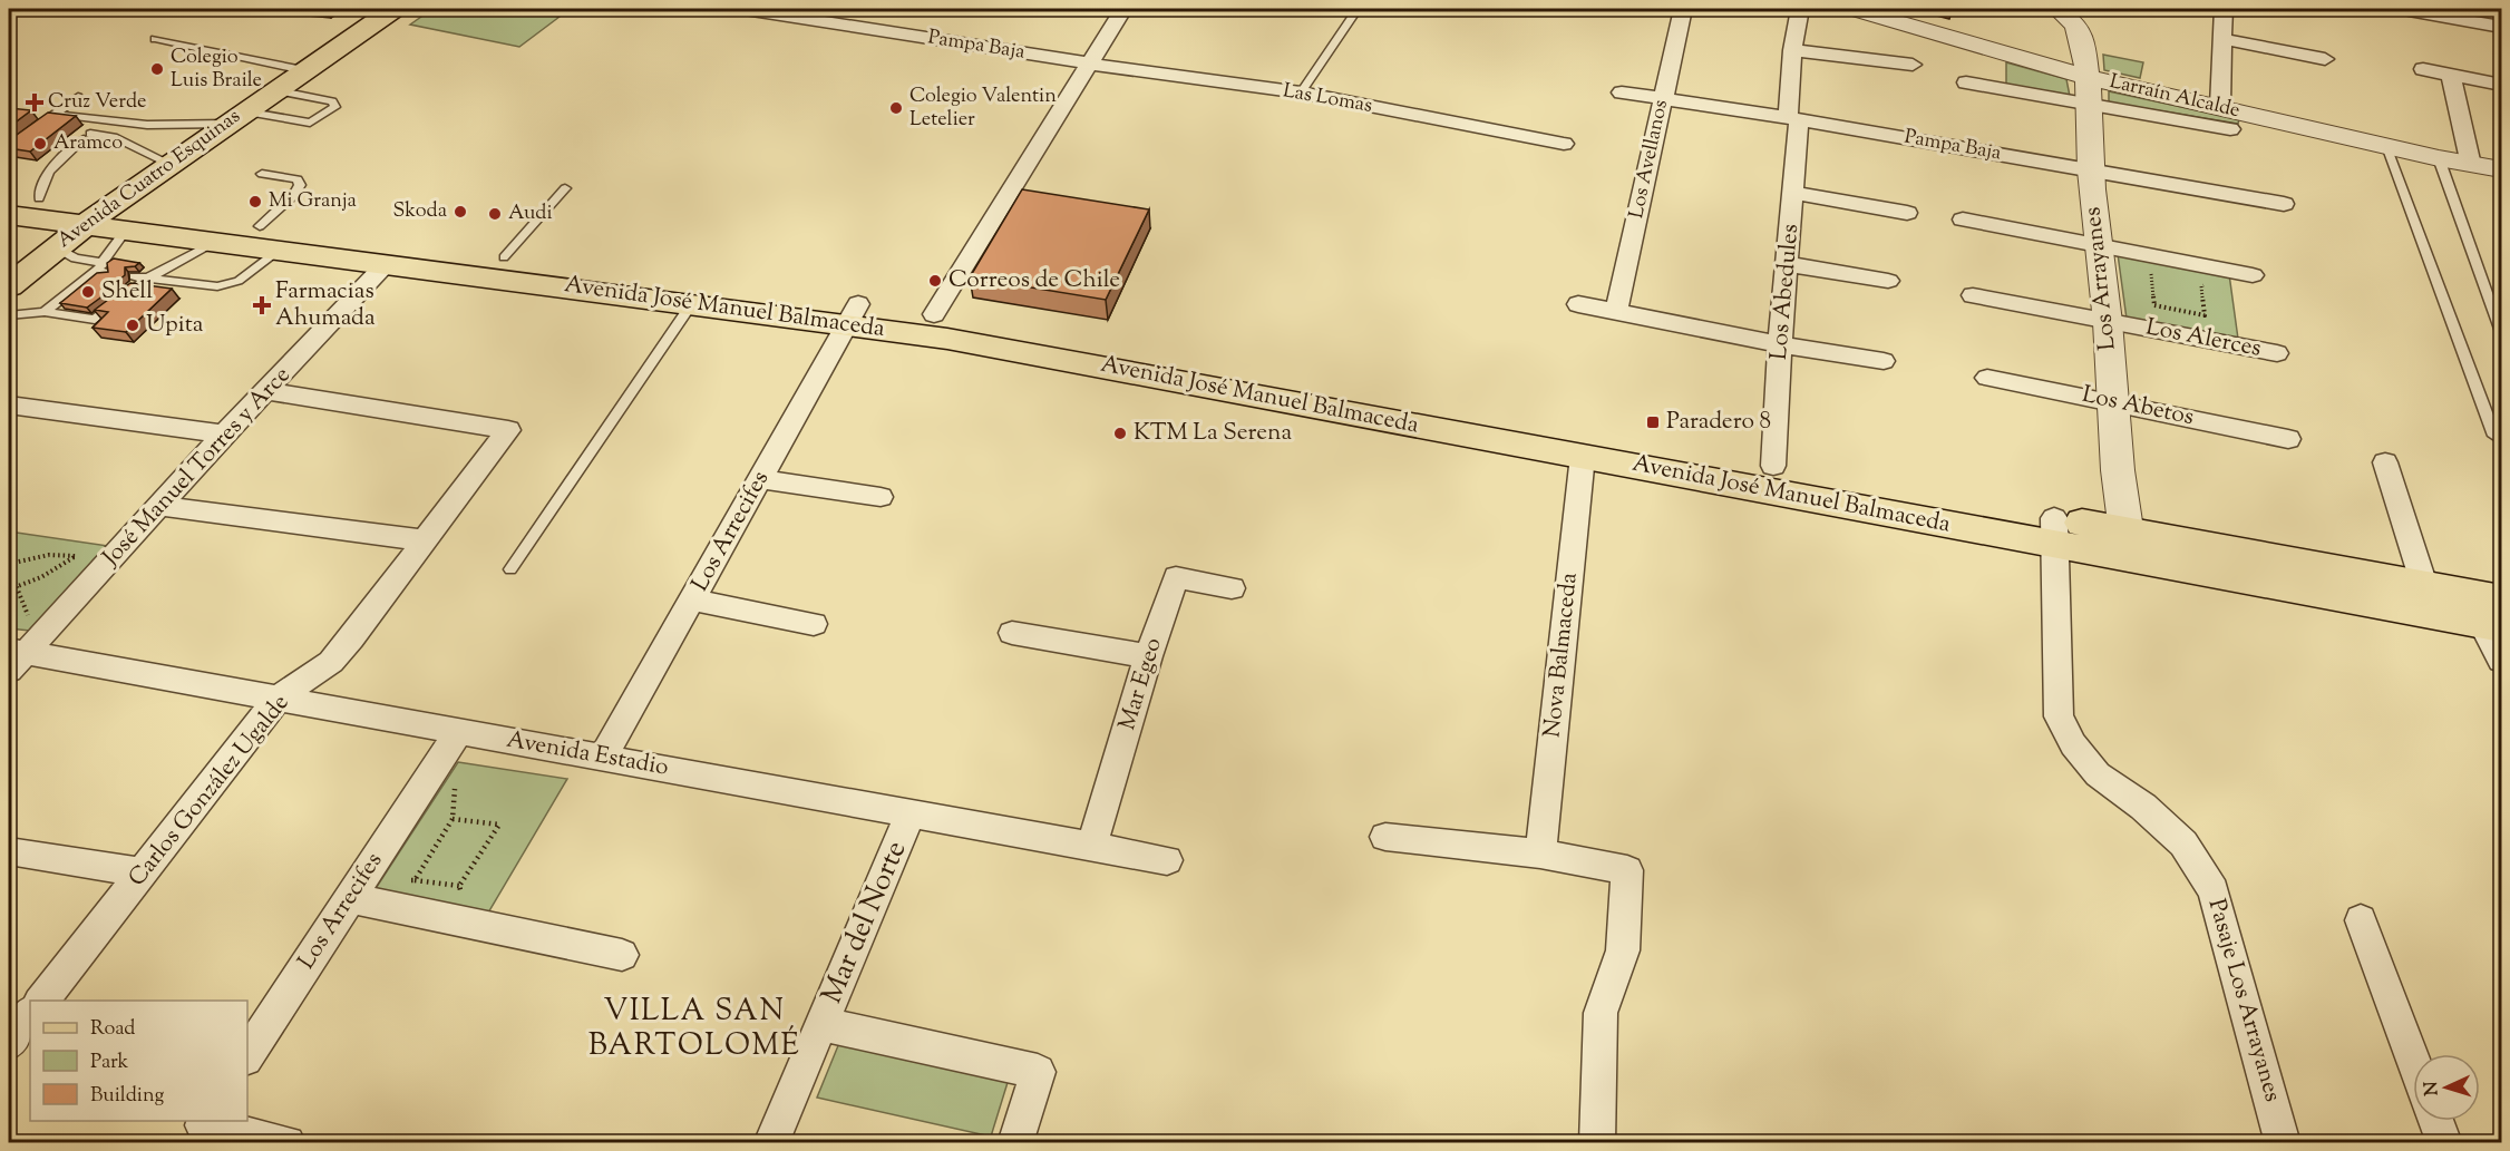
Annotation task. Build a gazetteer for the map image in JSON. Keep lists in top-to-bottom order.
{
  "streets": {
    "main road": ["Avenida Cuatro Esquinas", "Avenida José Manuel Balmaceda"],
    "street": [
      "Pampa Baja",
      "Larraín Alcalde",
      "Las Lomas",
      "Los Avellanos",
      "Los Arrayanes",
      "Los Abedules",
      "Los Alerces",
      "Los Abetos",
      "José Manuel Torres y Arce",
      "Los Arrecifes",
      "Nova Balmaceda",
      "Mar Egeo",
      "Avenida Estadio",
      "Carlos González Ugalde",
      "Mar del Norte",
      "Pasaje Los Arrayanes"
    ]
  },
  "crossings": [
    ["Pampa Baja", "Las Lomas"],
    ["Pampa Baja", "Los Avellanos"],
    ["Pampa Baja", "Los Arrayanes"],
    ["Pampa Baja", "Los Abedules"],
    ["Larraín Alcalde", "Los Arrayanes"],
    ["Avenida Cuatro Esquinas", "Avenida José Manuel Balmaceda"],
    ["Los Arrayanes", "Avenida José Manuel Balmaceda"],
    ["Los Arrayanes", "Los Alerces"],
    ["Los Arrayanes", "Los Abetos"],
    ["Los Abedules", "Avenida José Manuel Balmaceda"],
    ["Avenida José Manuel Balmaceda", "José Manuel Torres y Arce"],
    ["Avenida José Manuel Balmaceda", "Los Arrecifes"],
    ["Avenida José Manuel Balmaceda", "Nova Balmaceda"],
    ["Avenida José Manuel Balmaceda", "Pasaje Los Arrayanes"],
    ["José Manuel Torres y Arce", "Avenida Estadio"],
    ["José Manuel Torres y Arce", "Carlos González Ugalde"],
    ["Los Arrecifes", "Avenida Estadio"],
    ["Mar Egeo", "Avenida Estadio"],
    ["Avenida Estadio", "Carlos González Ugalde"],
    ["Avenida Estadio", "Mar del Norte"]
  ],
  "districts": ["VILLA SAN BARTOLOMÉ"],
  "places": {
    "other": [
      "Colegio Luis Braile",
      "Colegio Valentin Letelier",
      "Aramco",
      "Mi Granja",
      "Skoda",
      "Audi",
      "Correos de Chile",
      "Shell",
      "Upita",
      "KTM La Serena"
    ],
    "health": ["Cruz Verde", "Farmacias Ahumada"],
    "transit": ["Paradero 8"]
  },
  "legend": ["Road", "Park", "Building"],
  "north": "left"
}
